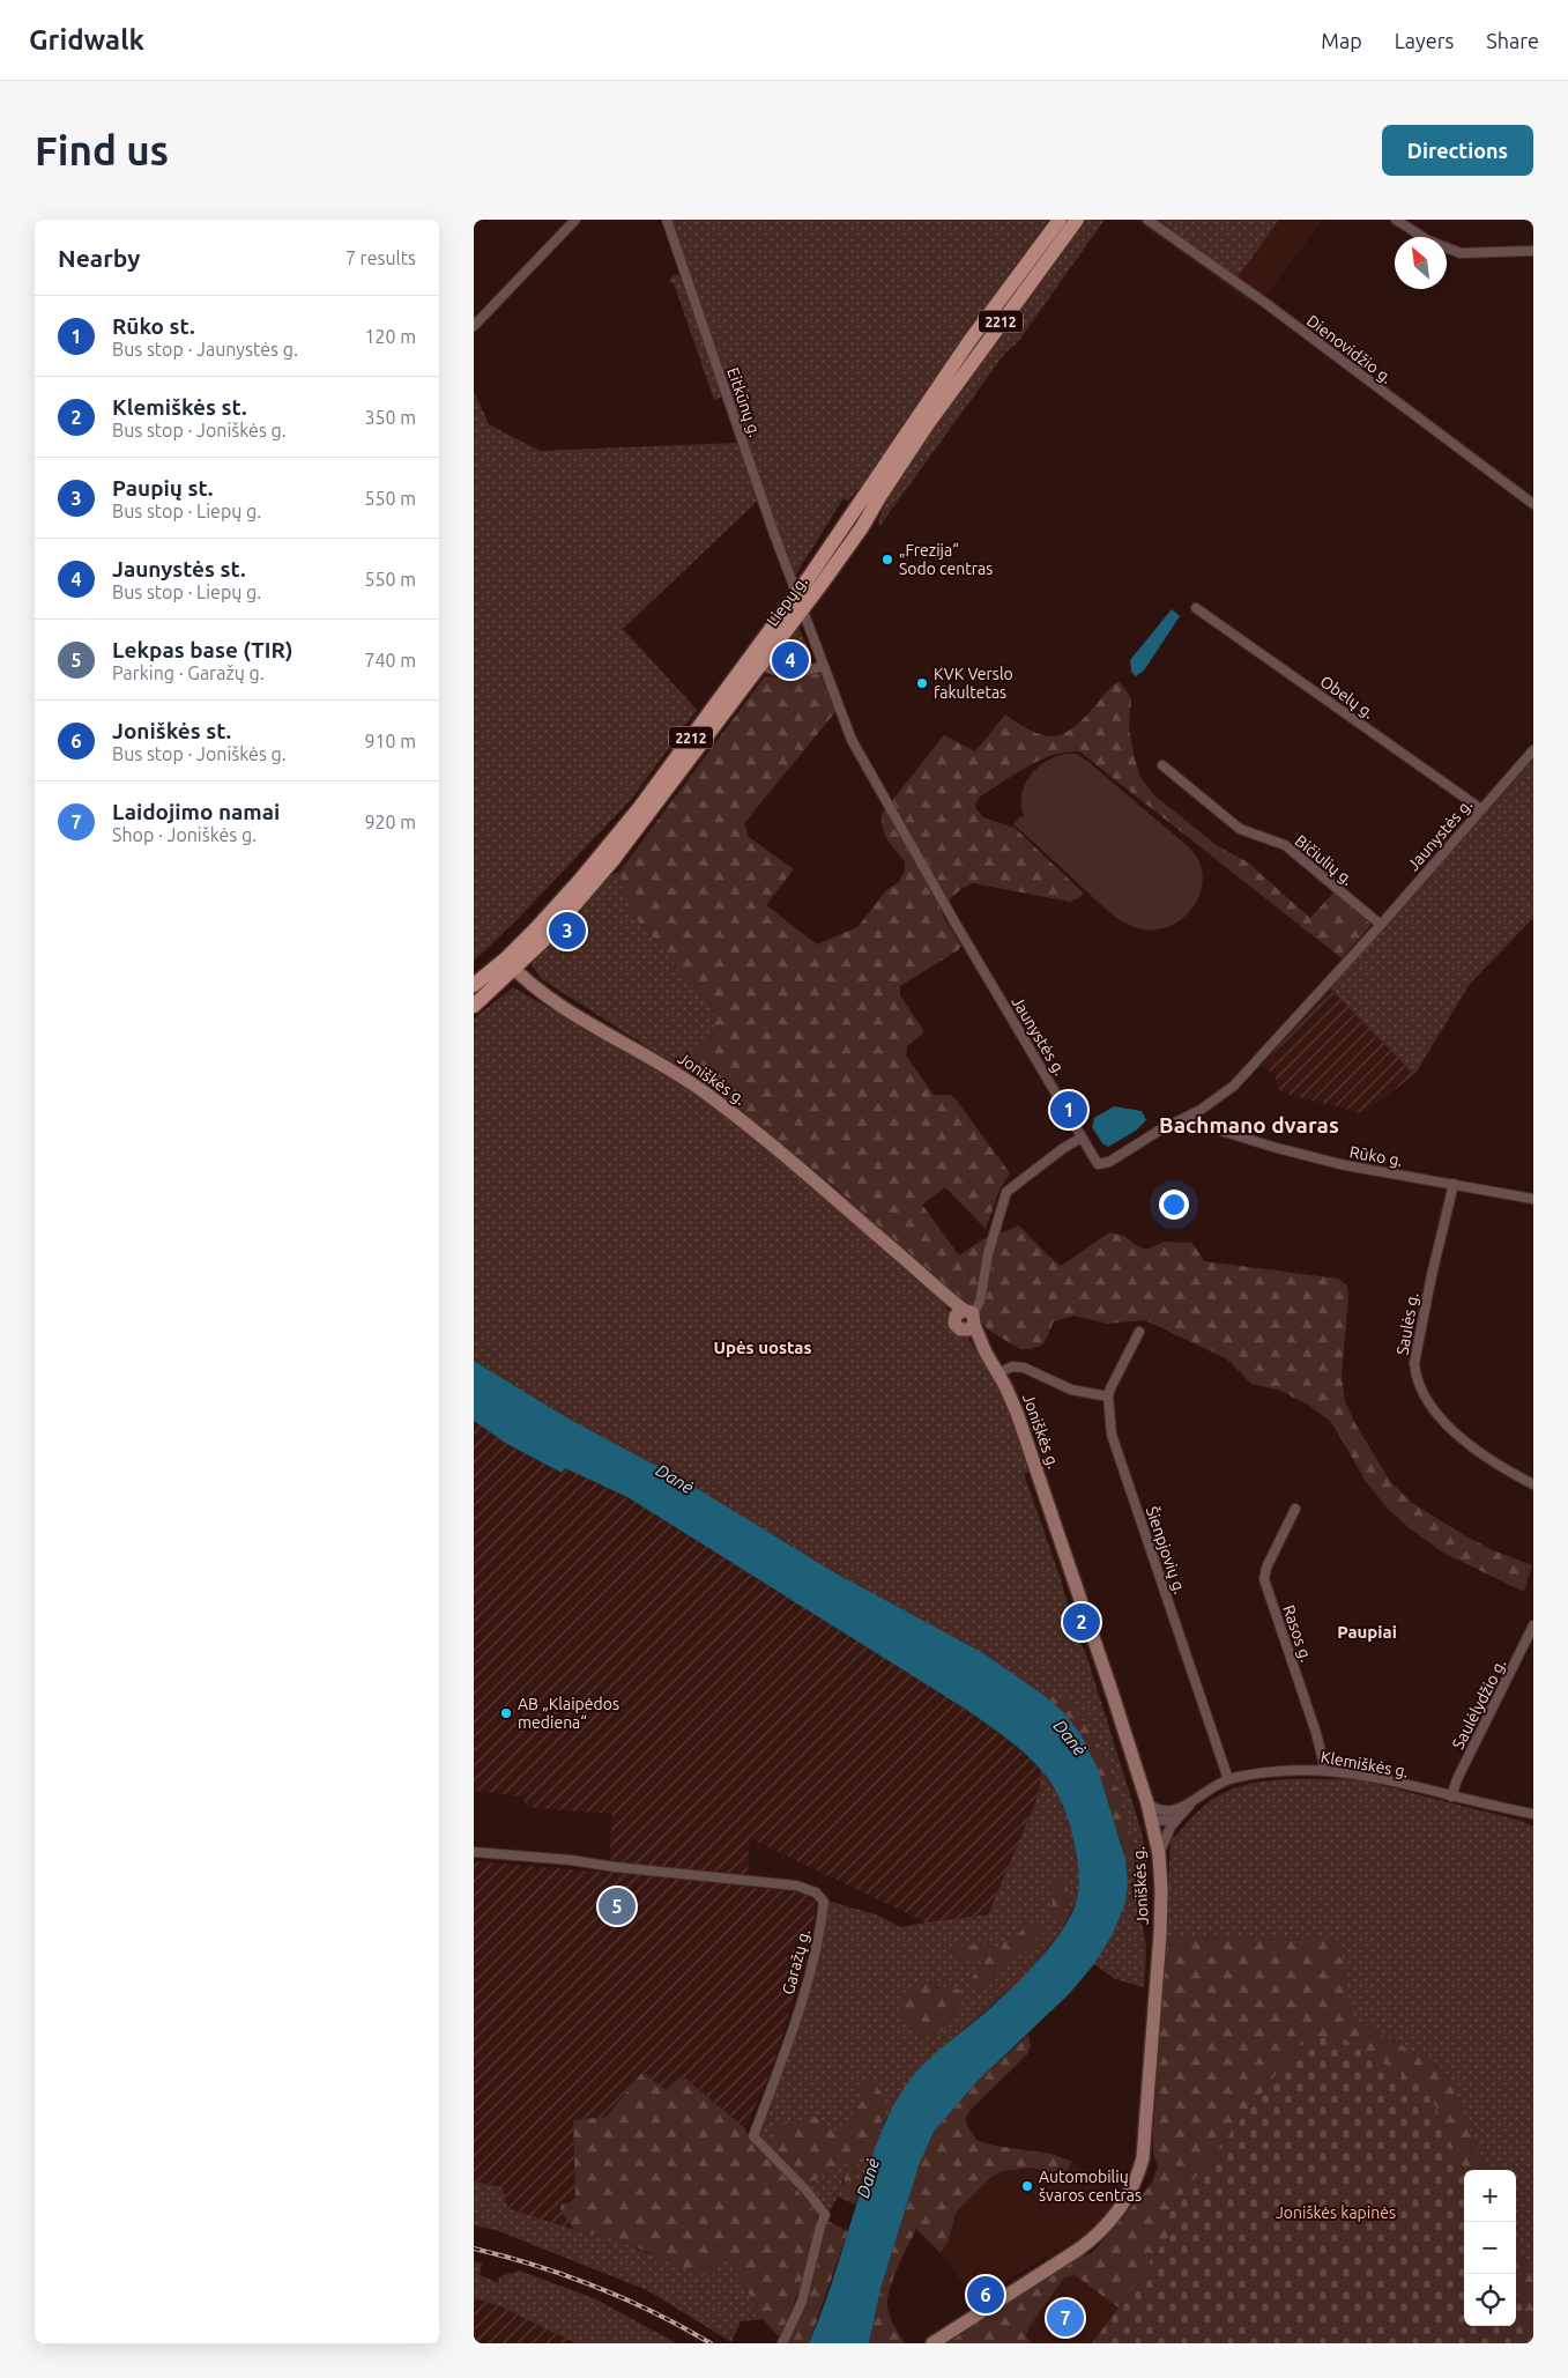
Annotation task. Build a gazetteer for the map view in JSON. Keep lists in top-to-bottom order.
{
  "streets": {
    "main road": ["2212", "Liepų g.", "Joniškės g."],
    "street": [
      "Dienovidžio g.",
      "Eitkūnų g.",
      "Obelų g.",
      "Jaunystės g.",
      "Bičiulių g.",
      "Rūko g.",
      "Saulės g.",
      "Šienpjovių g.",
      "Rasos g.",
      "Saulėlydžio g.",
      "Klemiškės g.",
      "Garažų g."
    ]
  },
  "crossings": [
    ["Eitkūnų g.", "Liepų g."],
    ["Eitkūnų g.", "Jaunystės g."],
    ["Liepų g.", "Jaunystės g."],
    ["Liepų g.", "Joniškės g."],
    ["Obelų g.", "Jaunystės g."],
    ["Jaunystės g.", "Bičiulių g."],
    ["Jaunystės g.", "Rūko g."],
    ["Joniškės g.", "Klemiškės g."],
    ["Rūko g.", "Saulės g."],
    ["Šienpjovių g.", "Klemiškės g."],
    ["Rasos g.", "Klemiškės g."],
    ["Saulėlydžio g.", "Klemiškės g."]
  ],
  "districts": ["Bachmano dvaras", "Upės uostas", "Paupiai"],
  "water": ["Danė"],
  "parks": ["Joniškės kapinės"],
  "places": [
    "„Frezija“ Sodo centras",
    "KVK Verslo fakultetas",
    "AB „Klaipėdos mediena“",
    "Automobilių švaros centras"
  ],
  "north": "top left",
  "page": {
    "header": "Gridwalk",
    "nav": ["Map", "Layers", "Share"],
    "buttons": "Directions",
    "title": "Find us",
    "heading": ["Nearby", "7 results"],
    "list": [
      {
        "mark": "1",
        "name": "Rūko st.",
        "note": "Bus stop · Jaunystės g.",
        "value": "120 m"
      },
      {
        "mark": "2",
        "name": "Klemiškės st.",
        "note": "Bus stop · Joniškės g.",
        "value": "350 m"
      },
      {
        "mark": "3",
        "name": "Paupių st.",
        "note": "Bus stop · Liepų g.",
        "value": "550 m"
      },
      {
        "mark": "4",
        "name": "Jaunystės st.",
        "note": "Bus stop · Liepų g.",
        "value": "550 m"
      },
      {
        "mark": "5",
        "name": "Lekpas base (TIR)",
        "note": "Parking · Garažų g.",
        "value": "740 m"
      },
      {
        "mark": "6",
        "name": "Joniškės st.",
        "note": "Bus stop · Joniškės g.",
        "value": "910 m"
      },
      {
        "mark": "7",
        "name": "Laidojimo namai",
        "note": "Shop · Joniškės g.",
        "value": "920 m"
      }
    ],
    "pins": [
      "4",
      "3",
      "1",
      "2",
      "5",
      "6",
      "7"
    ],
    "map_buttons": ["+", "−"]
  }
}
